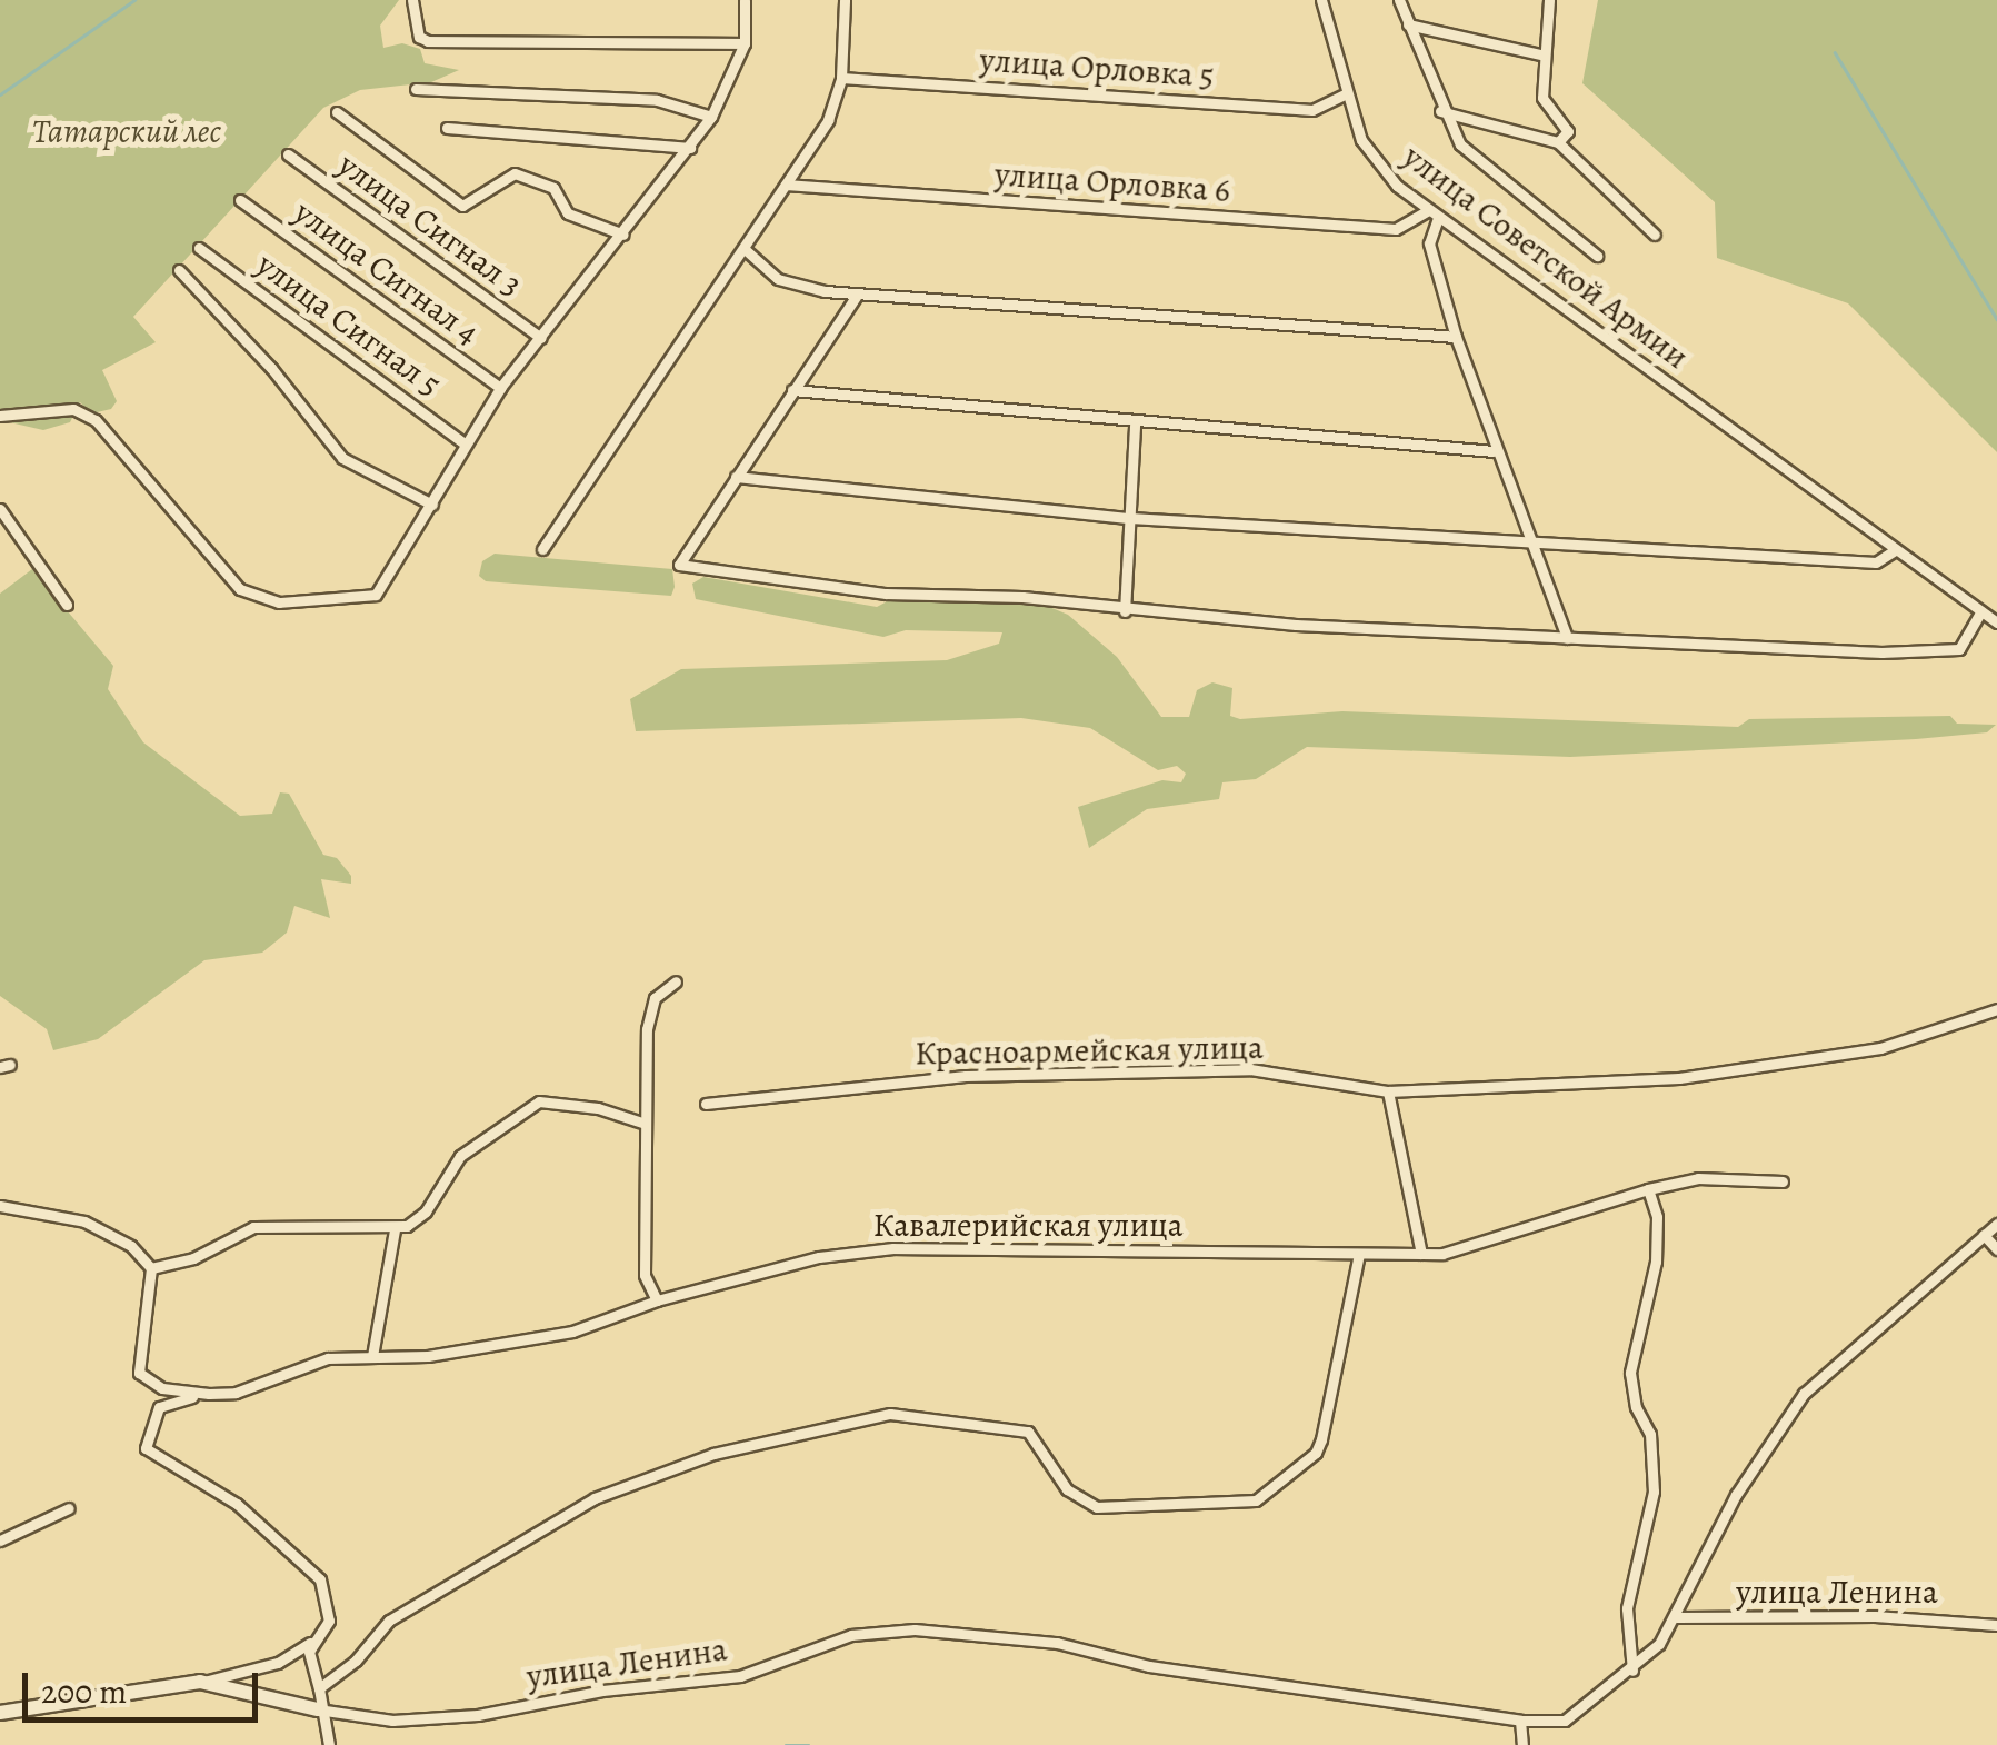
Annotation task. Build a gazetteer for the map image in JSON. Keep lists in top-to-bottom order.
{
  "streets": {
    "street": [
      "улица Орловка 5",
      "улица Орловка 6",
      "улица Сигнал 3",
      "улица Советской Армии",
      "улица Сигнал 4",
      "улица Сигнал 5",
      "Красноармейская улица",
      "Кавалерийская улица",
      "улица Ленина"
    ]
  },
  "crossings": [
    ["улица Орловка 5", "улица Советской Армии"]
  ],
  "parks": ["Татарский лес"],
  "scale_bar": "200 m"
}
